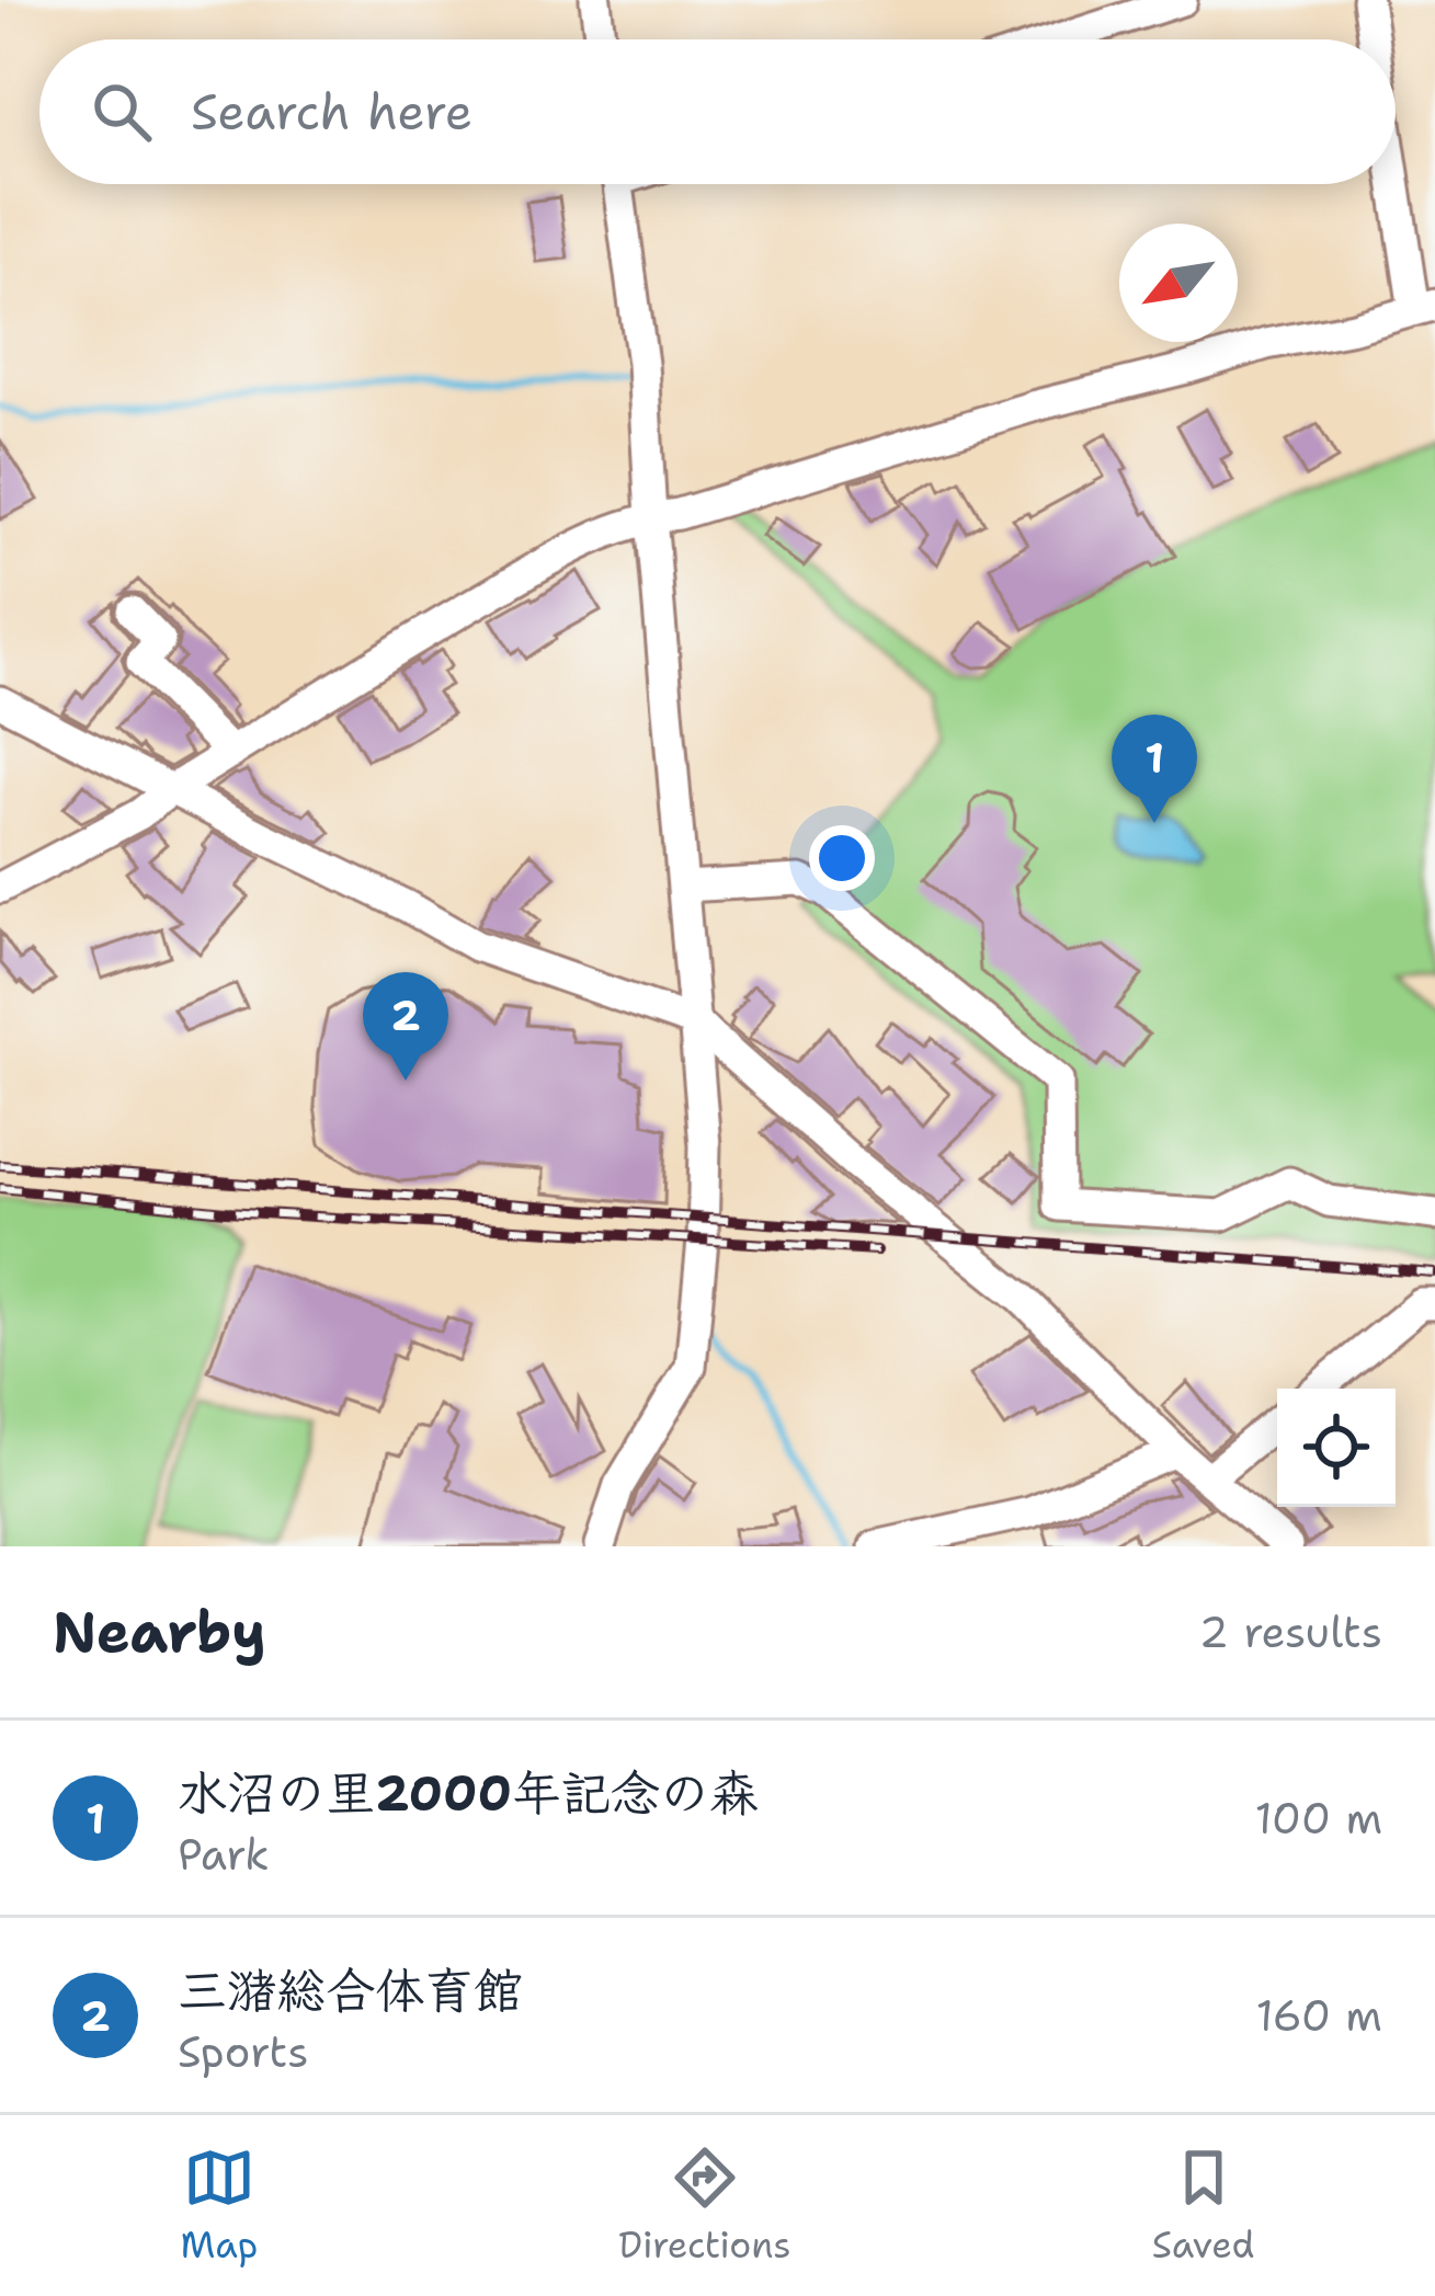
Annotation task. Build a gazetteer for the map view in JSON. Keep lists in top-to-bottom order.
{
  "north": "bottom left",
  "page": {
    "search": "Search here",
    "pins": ["1", "2"],
    "heading": ["Nearby", "2 results"],
    "list": [
      {
        "mark": "1",
        "name": "水沼の里2000年記念の森",
        "note": "Park",
        "value": "100 m"
      },
      {
        "mark": "2",
        "name": "三潴総合体育館",
        "note": "Sports",
        "value": "160 m"
      }
    ],
    "nav": ["Map", "Directions", "Saved"]
  }
}
